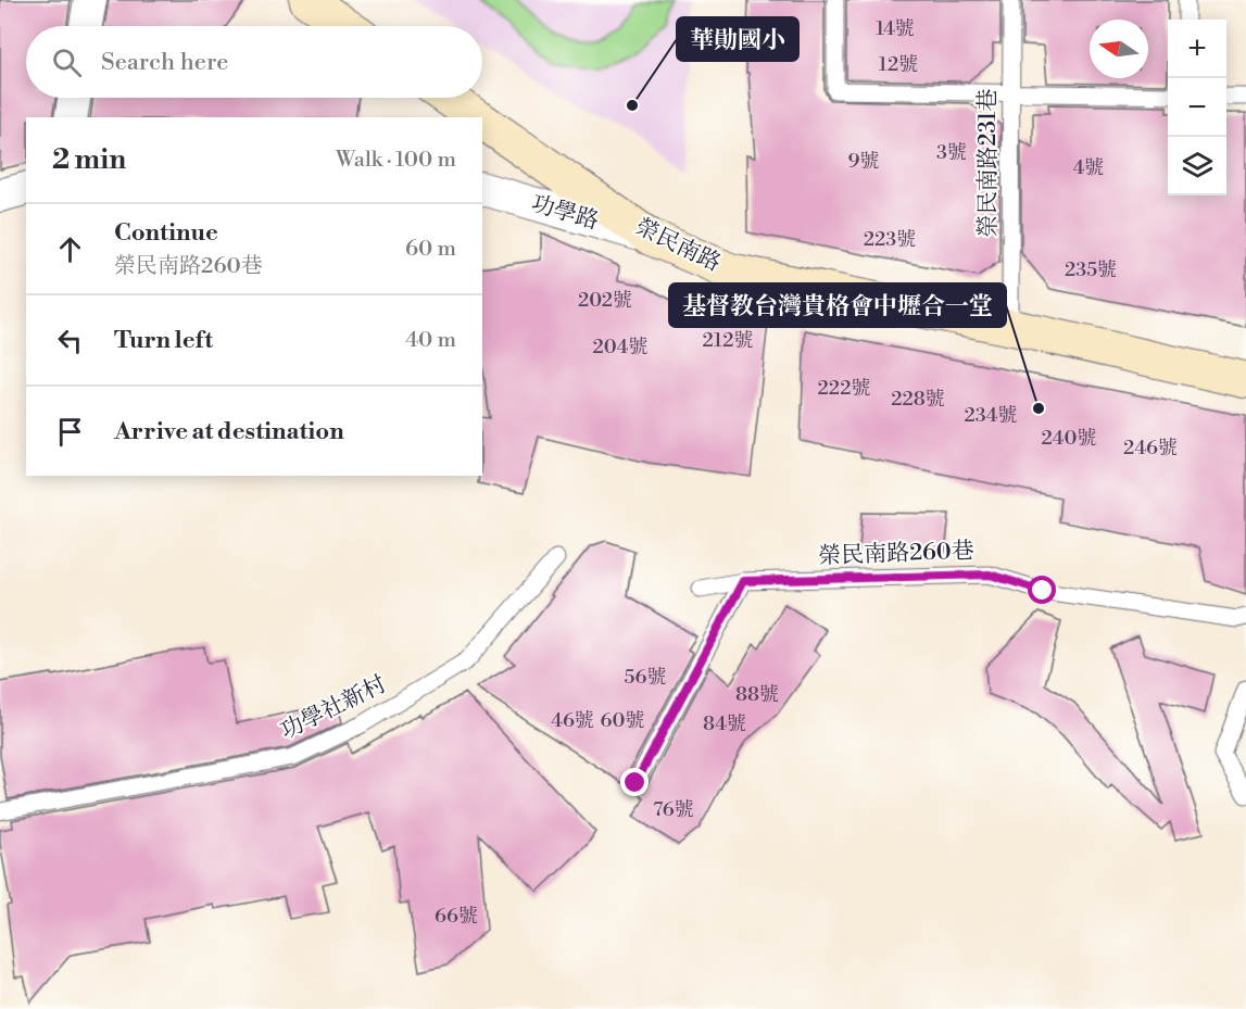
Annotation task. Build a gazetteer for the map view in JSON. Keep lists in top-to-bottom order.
{
  "streets": {
    "street": ["功學路", "榮民南路"],
    "lane": ["榮民南路231巷", "榮民南路260巷", "功學社新村"]
  },
  "crossings": [
    ["榮民南路231巷", "榮民南路"],
    ["功學路", "榮民南路"]
  ],
  "places": ["華勛國小", "基督教台灣貴格會中壢合一堂"],
  "house_numbers": [
    "14號",
    "12號",
    "3號",
    "9號",
    "4號",
    "223號",
    "235號",
    "202號",
    "212號",
    "204號",
    "222號",
    "228號",
    "234號",
    "240號",
    "246號",
    "56號",
    "88號",
    "46號",
    "60號",
    "84號",
    "76號",
    "66號"
  ],
  "north": "left",
  "page": {
    "map_buttons": ["+", "−"],
    "search": "Search here",
    "heading": ["2 min", "Walk · 100 m"],
    "list": [
      ["Continue", "榮民南路260巷", "60 m"],
      ["Turn left", "40 m"],
      "Arrive at destination"
    ]
  }
}
